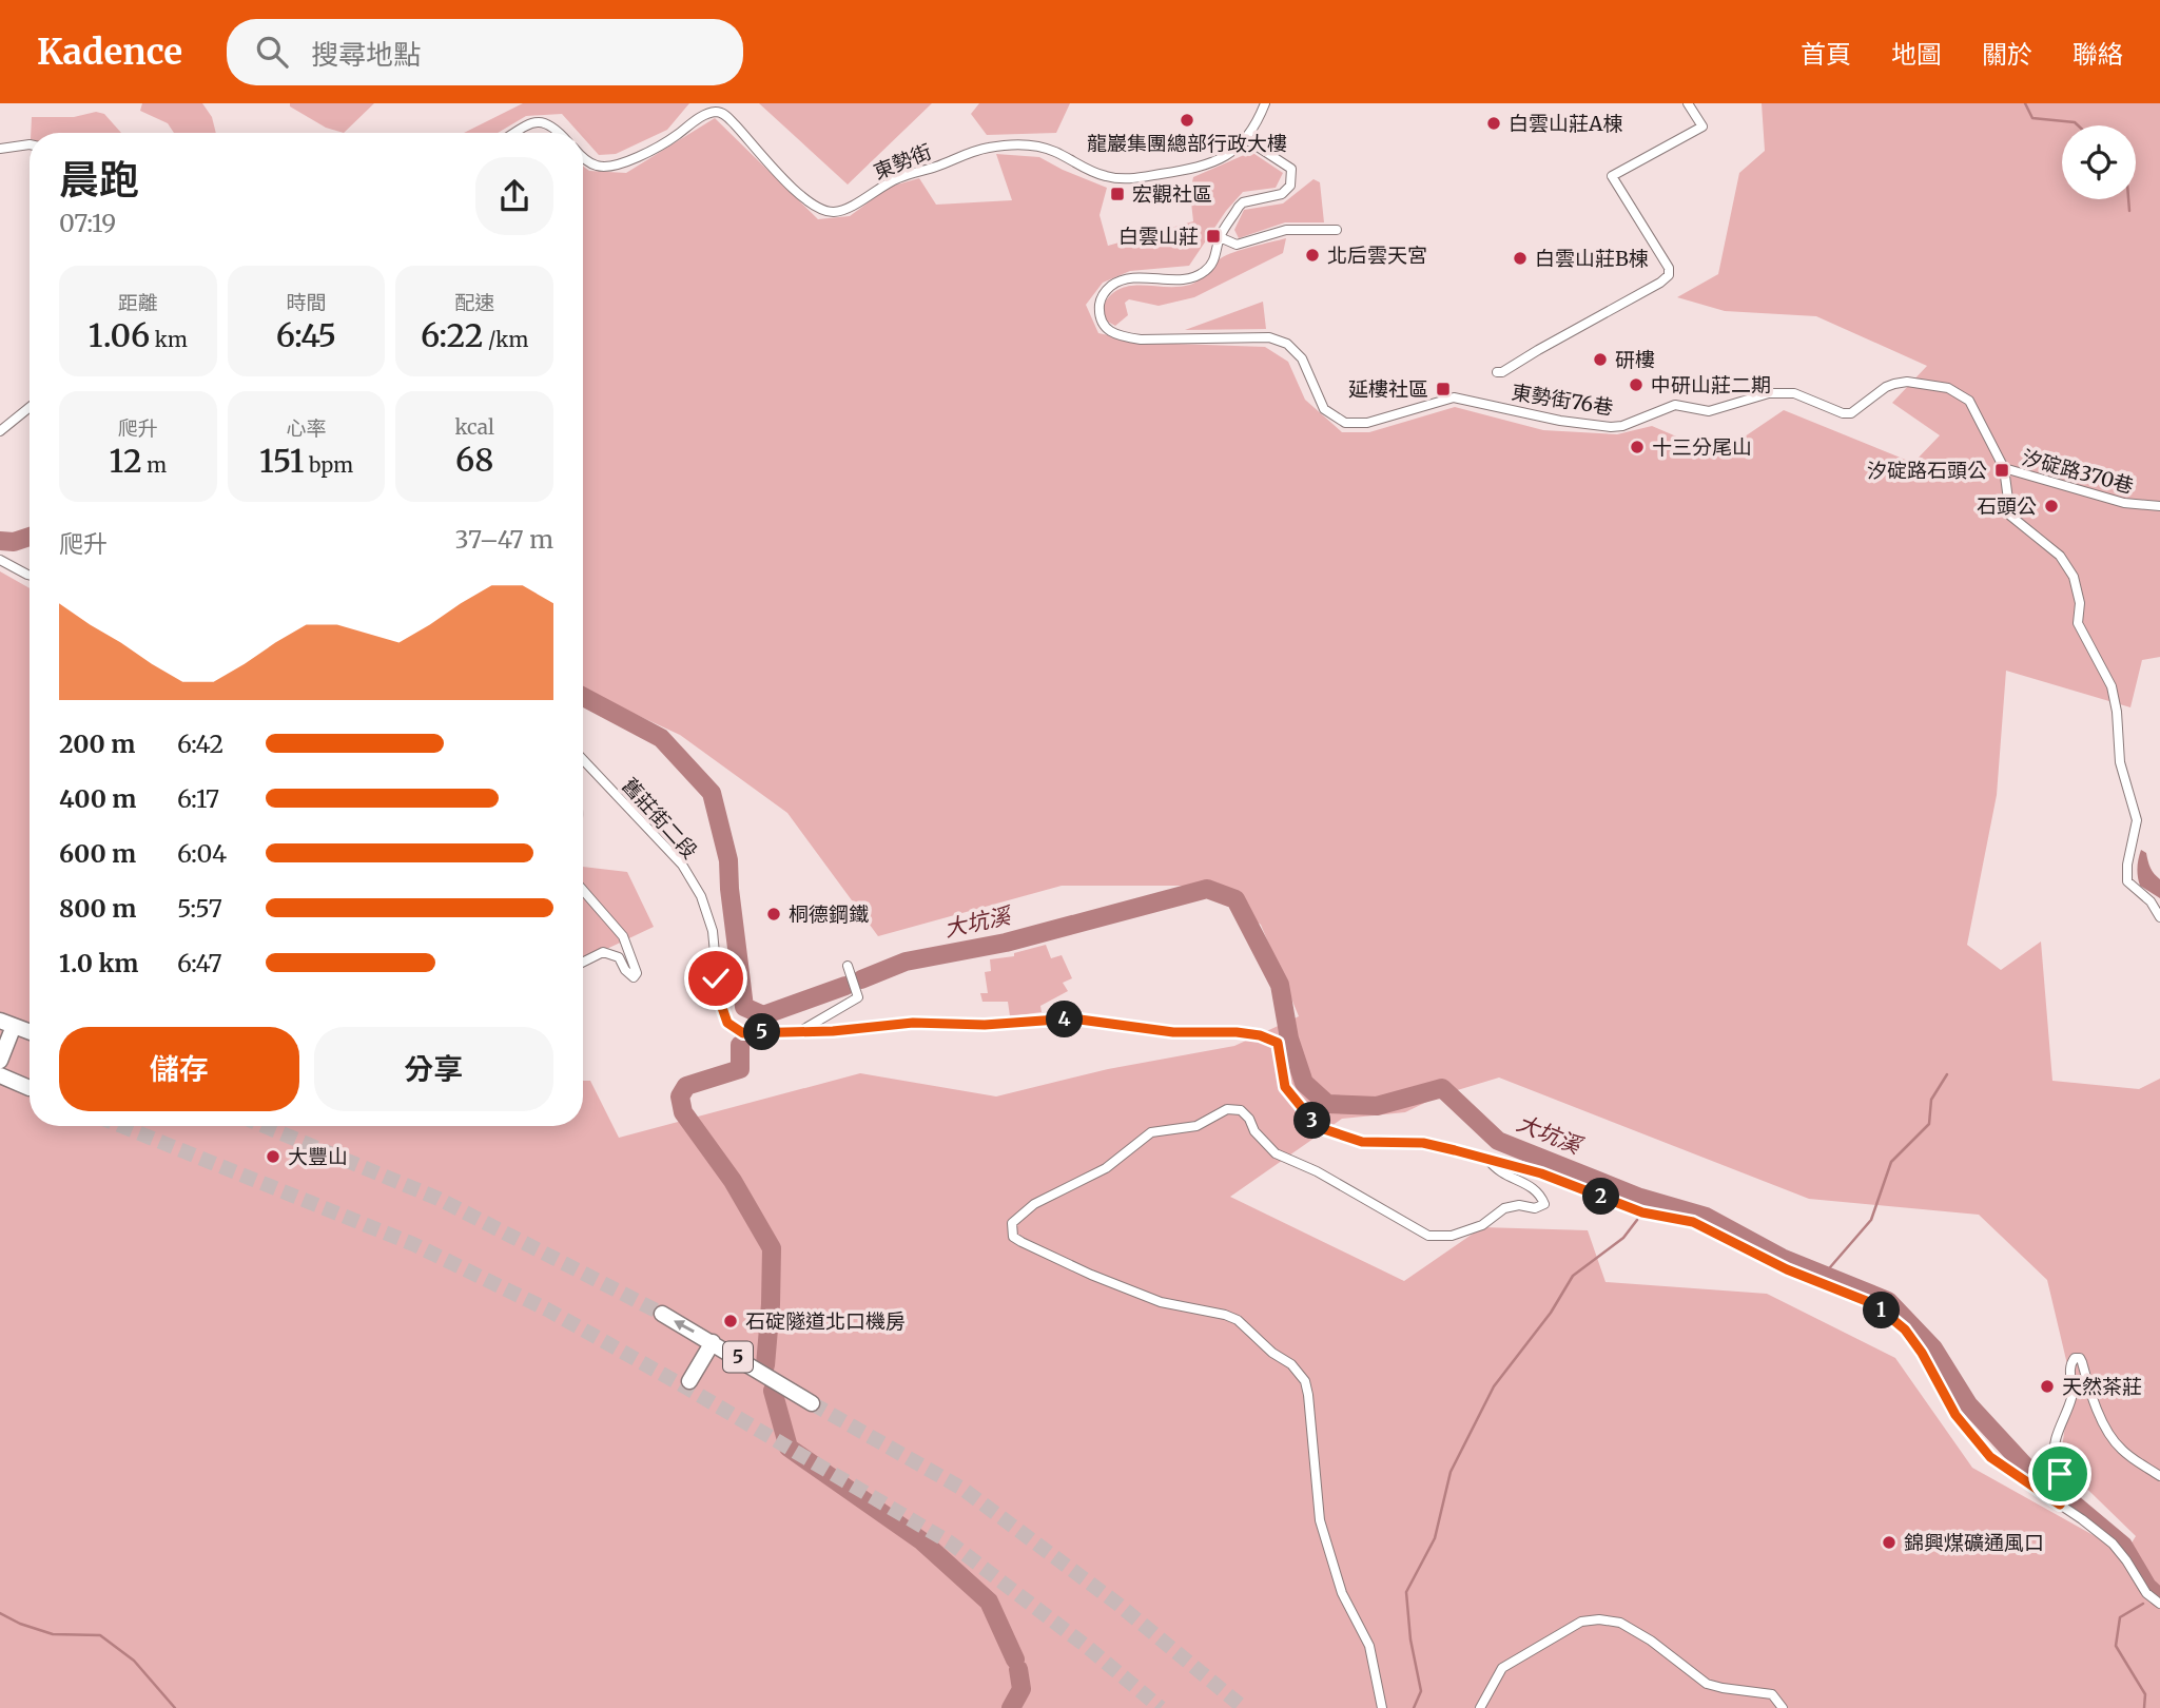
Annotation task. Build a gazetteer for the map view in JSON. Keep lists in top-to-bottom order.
{
  "streets": {
    "highway": ["5"],
    "street": [
      "東勢街",
      "東勢街76巷",
      "汐碇路370巷",
      "舊莊街二段"
    ]
  },
  "crossings": [
    ["東勢街76巷", "汐碇路370巷"]
  ],
  "water": ["大坑溪"],
  "places": {
    "other": [
      "龍巖集團總部行政大樓",
      "白雲山莊A棟",
      "北后雲天宮",
      "白雲山莊B棟",
      "研樓",
      "中研山莊二期",
      "十三分尾山",
      "石頭公",
      "桐德鋼鐵",
      "大豐山",
      "石碇隧道北口機房",
      "天然茶莊",
      "錦興煤礦通風口"
    ],
    "transit": [
      "宏觀社區",
      "白雲山莊",
      "延樓社區",
      "汐碇路石頭公"
    ]
  },
  "page": {
    "header": "Kadence",
    "search": "搜尋地點",
    "nav": [
      "首頁",
      "地圖",
      "關於",
      "聯絡"
    ],
    "heading": ["晨跑", "07:19"],
    "stats": [
      ["距離", "1.06 km"],
      ["時間", "6:45"],
      ["配速", "6:22 /km"],
      ["爬升", "12 m"],
      ["心率", "151 bpm"],
      ["kcal", "68"]
    ],
    "chart": ["爬升", "37–47 m"],
    "list": [
      {
        "name": "200 m",
        "note": "6:42"
      },
      {
        "name": "400 m",
        "note": "6:17"
      },
      {
        "name": "600 m",
        "note": "6:04"
      },
      {
        "name": "800 m",
        "note": "5:57"
      },
      {
        "name": "1.0 km",
        "note": "6:47"
      }
    ],
    "pins": [
      "4",
      "5",
      "3",
      "2",
      "1"
    ],
    "buttons": ["儲存", "分享"]
  }
}
